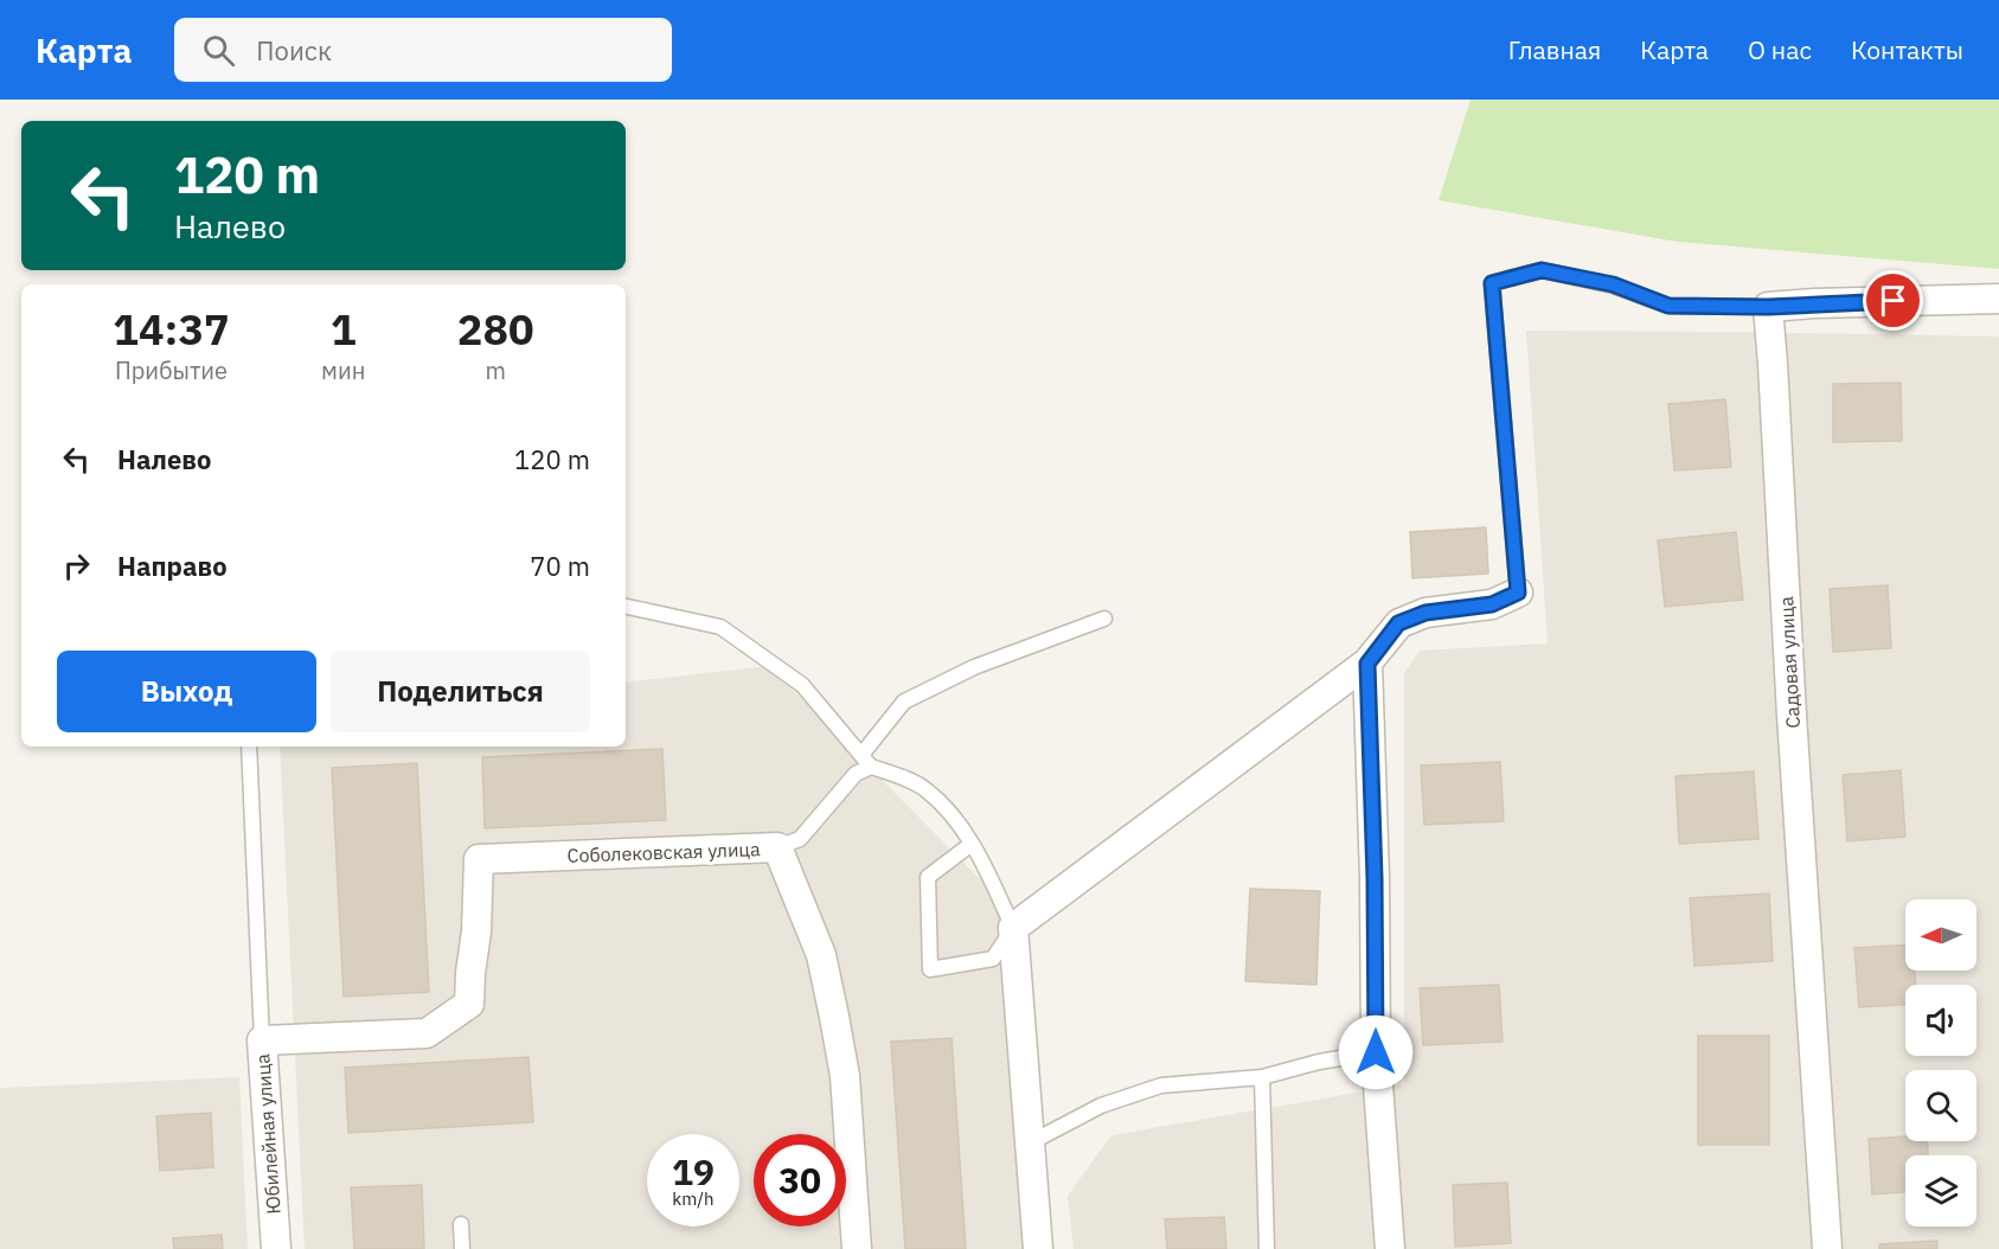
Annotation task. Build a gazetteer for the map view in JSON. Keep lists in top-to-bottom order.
{
  "streets": {
    "street": ["Садовая улица", "Соболековская улица", "Юбилейная улица"]
  },
  "crossings": [
    ["Соболековская улица", "Юбилейная улица"]
  ],
  "north": "left",
  "page": {
    "header": "Карта",
    "search": "Поиск",
    "nav": [
      "Главная",
      "Карта",
      "О нас",
      "Контакты"
    ],
    "turn": ["120 m", "Налево"],
    "eta": [
      "14:37",
      "Прибытие",
      "1",
      "мин",
      "280",
      "m"
    ],
    "list": [
      {
        "name": "Налево",
        "value": "120 m"
      },
      {
        "name": "Направо",
        "value": "70 m"
      }
    ],
    "buttons": ["Выход", "Поделиться"],
    "speed": "19 km/h",
    "limit": "30"
  }
}
